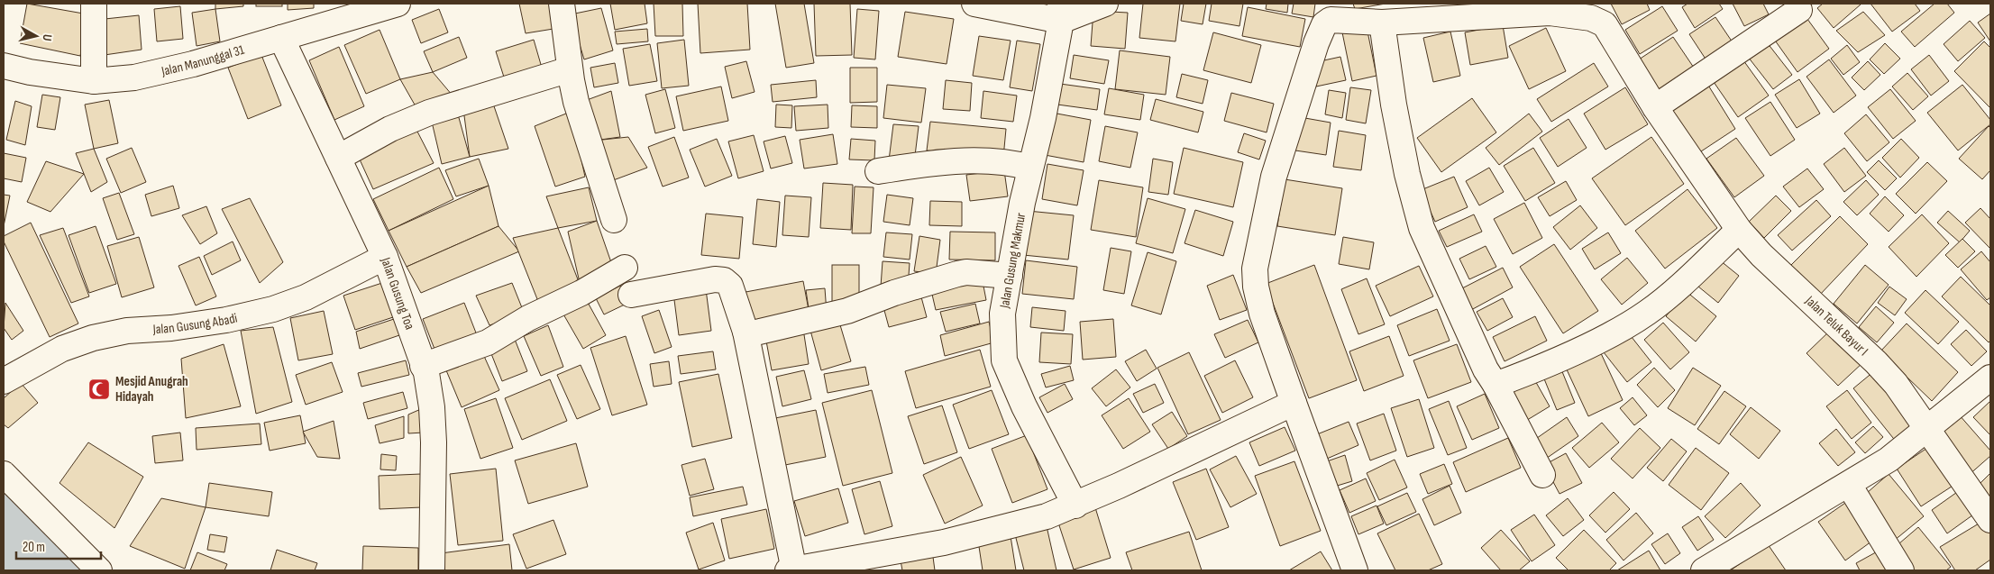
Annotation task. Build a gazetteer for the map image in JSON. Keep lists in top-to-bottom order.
{
  "streets": {
    "street": [
      "Jalan Manunggal 31",
      "Jalan Gusung Makmur",
      "Jalan Gusung Toa",
      "Jalan Gusung Abadi",
      "Jalan Teluk Bayur I"
    ]
  },
  "crossings": [
    ["Jalan Manunggal 31", "Jalan Gusung Toa"],
    ["Jalan Gusung Toa", "Jalan Gusung Abadi"]
  ],
  "places": {
    "mosque": ["Mesjid Anugrah Hidayah"]
  },
  "scale_bar": "20 m",
  "north": "right"
}
